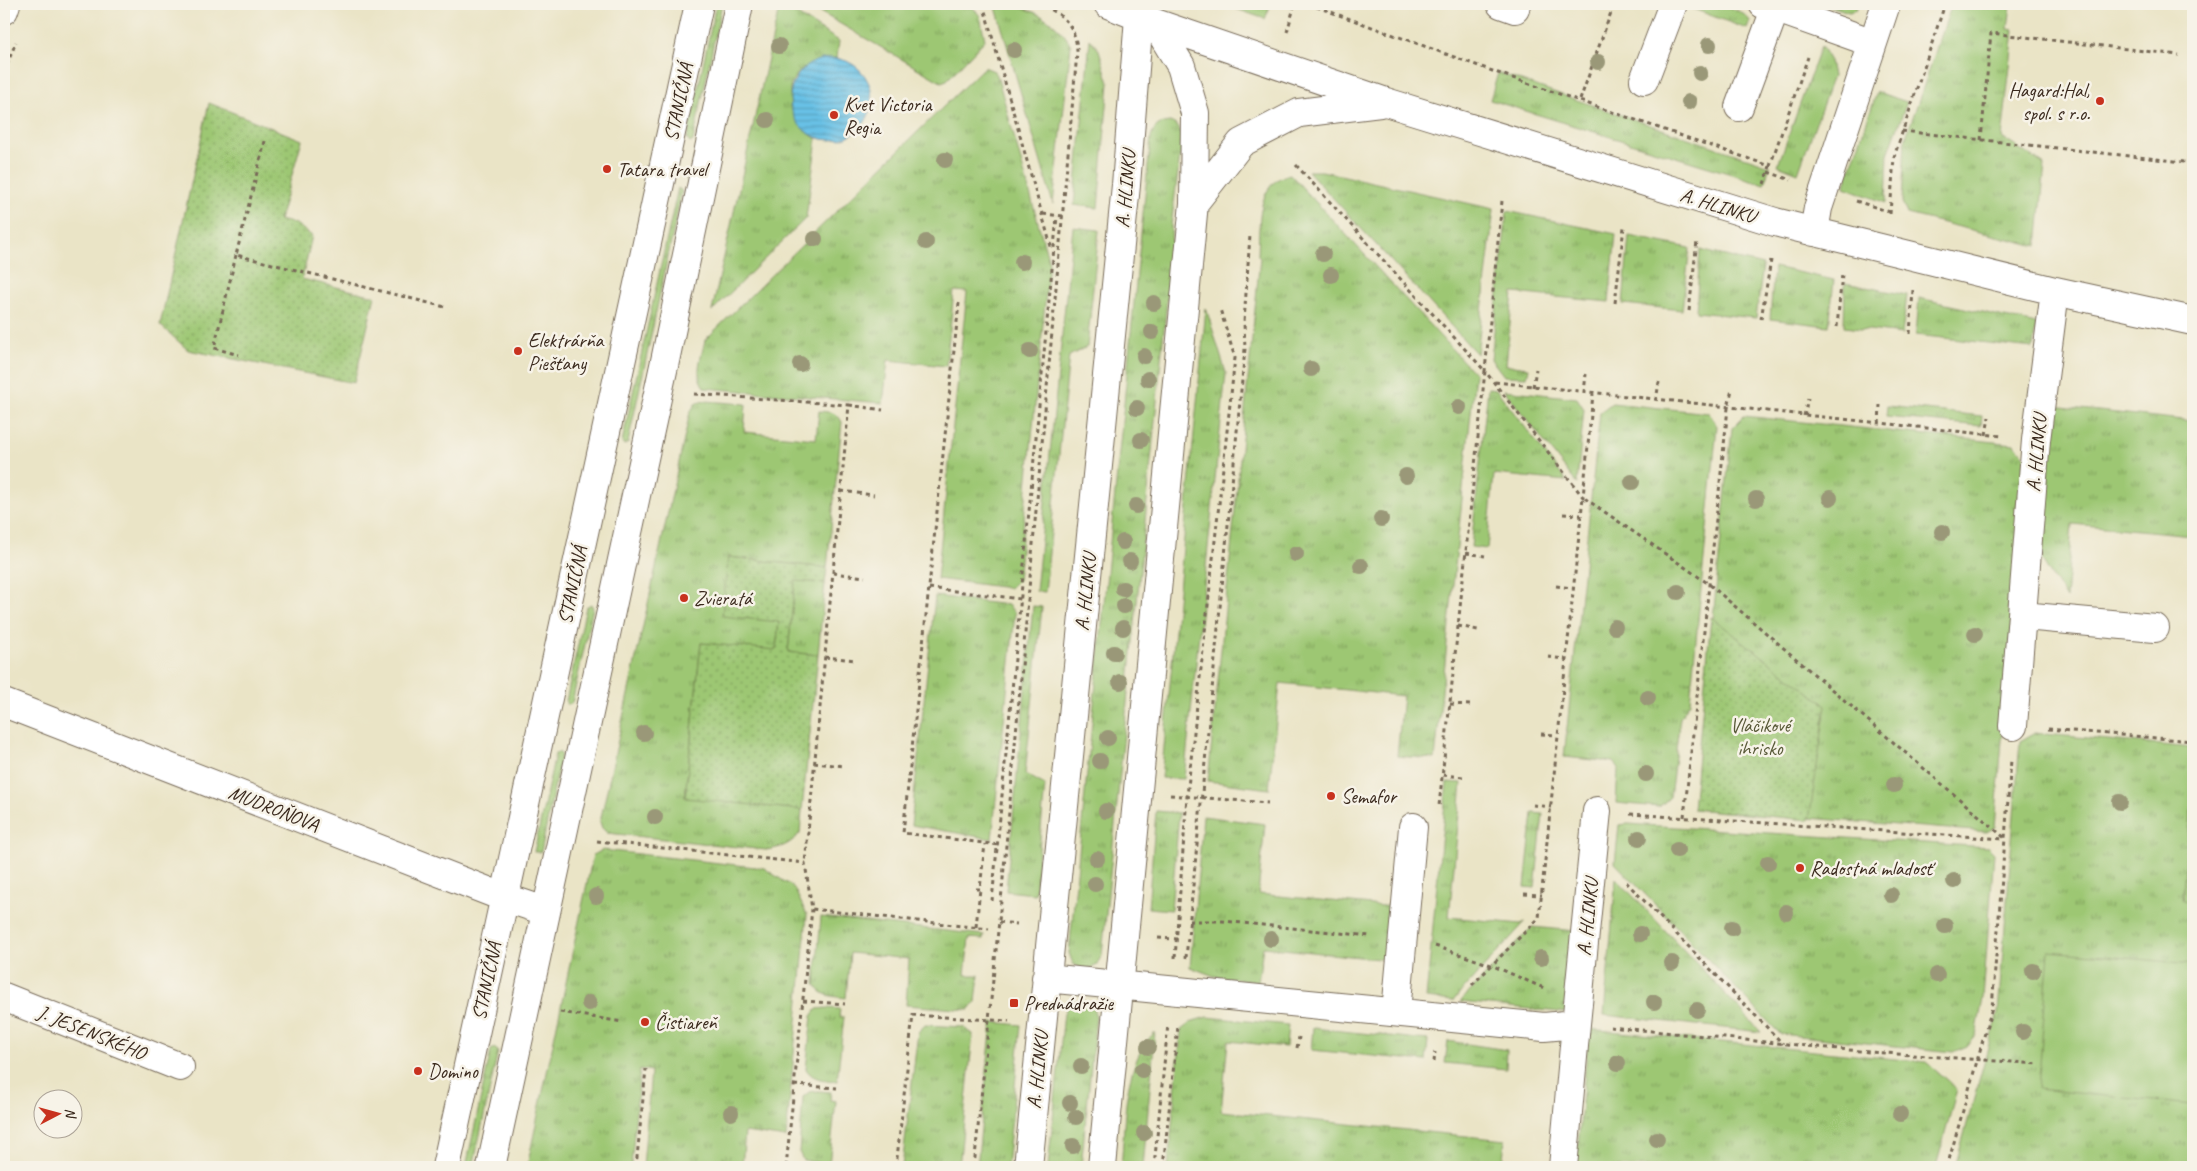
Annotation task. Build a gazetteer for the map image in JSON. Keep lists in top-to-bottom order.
{
  "streets": {
    "street": [
      "STANIČNÁ",
      "A. HLINKU",
      "MUDROŇOVA",
      "J. JESENSKÉHO"
    ]
  },
  "crossings": [
    ["STANIČNÁ", "MUDROŇOVA"]
  ],
  "parks": ["Vláčikové ihrisko"],
  "places": {
    "other": [
      "Hagard:Hal, spol. s r.o.",
      "Kvet Victoria Regia",
      "Tatara travel",
      "Elektrárňa Piešťany",
      "Zvieratá",
      "Semafor",
      "Radostná mladosť",
      "Čistiareň",
      "Domino"
    ],
    "transit": ["Prednádražie"]
  },
  "north": "right"
}
